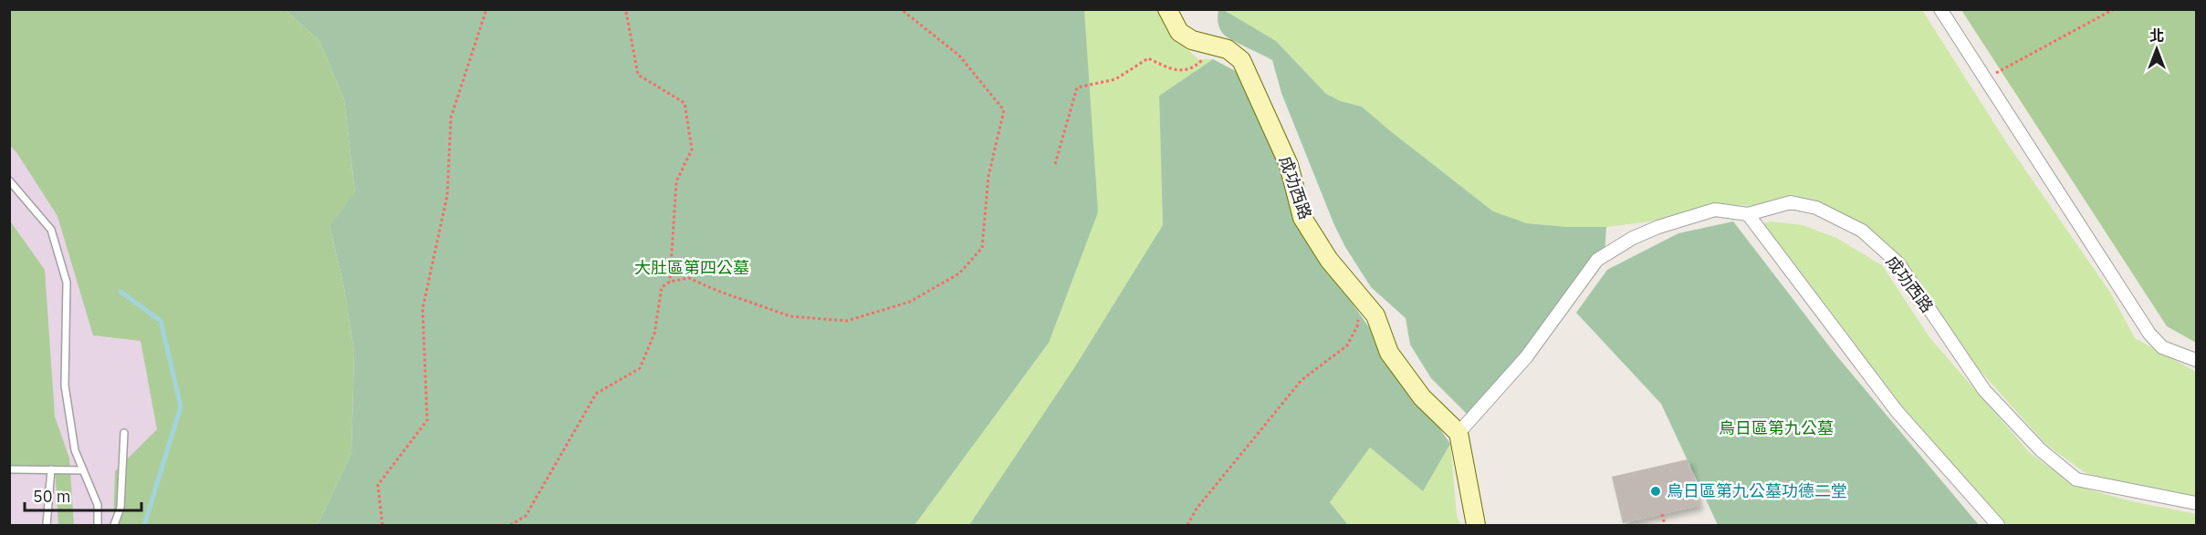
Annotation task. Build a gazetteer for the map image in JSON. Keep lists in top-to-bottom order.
{
  "streets": {
    "street": ["成功西路"]
  },
  "parks": ["大肚區第四公墓", "烏日區第九公墓"],
  "places": ["烏日區第九公墓功德二堂"],
  "scale_bar": "50 m",
  "north": "top"
}
